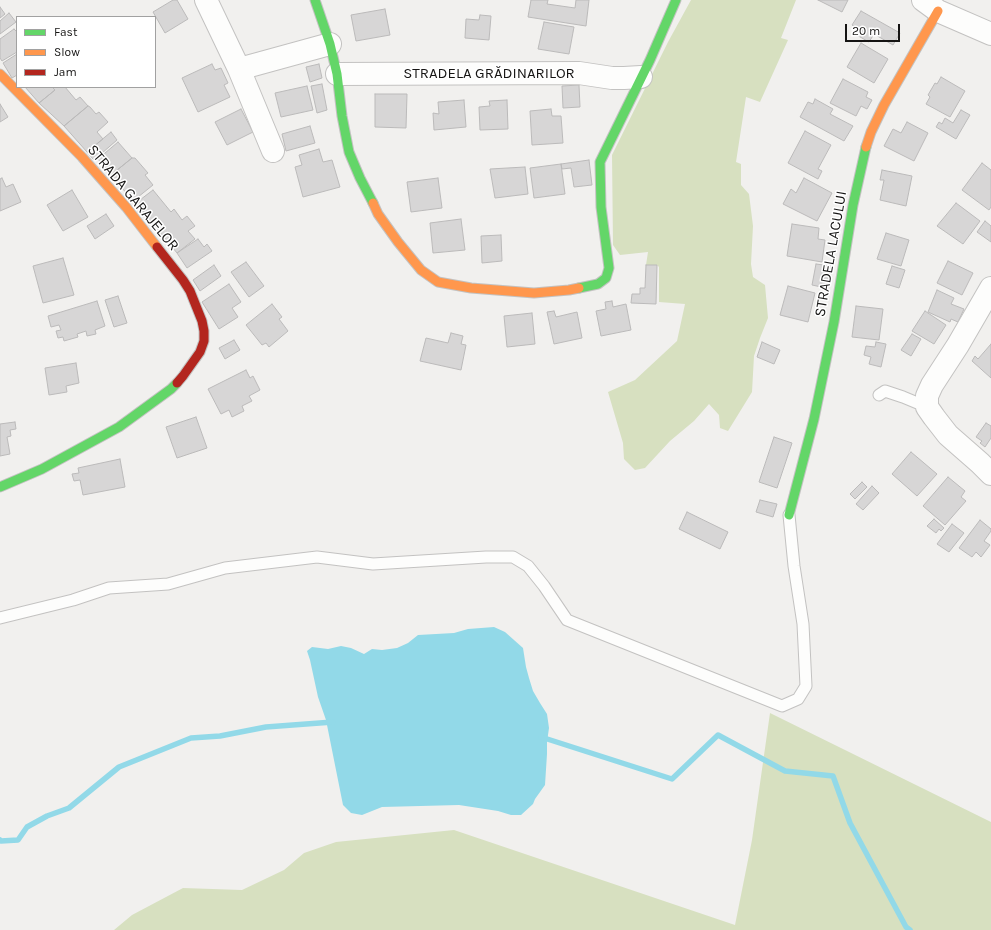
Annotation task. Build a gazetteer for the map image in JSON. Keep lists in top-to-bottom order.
{
  "streets": {
    "street": ["STRADELA GRĂDINARILOR", "STRADA GARAJELOR", "STRADELA LACULUI"]
  },
  "legend": ["Fast", "Slow", "Jam"],
  "scale_bar": "20 m"
}
